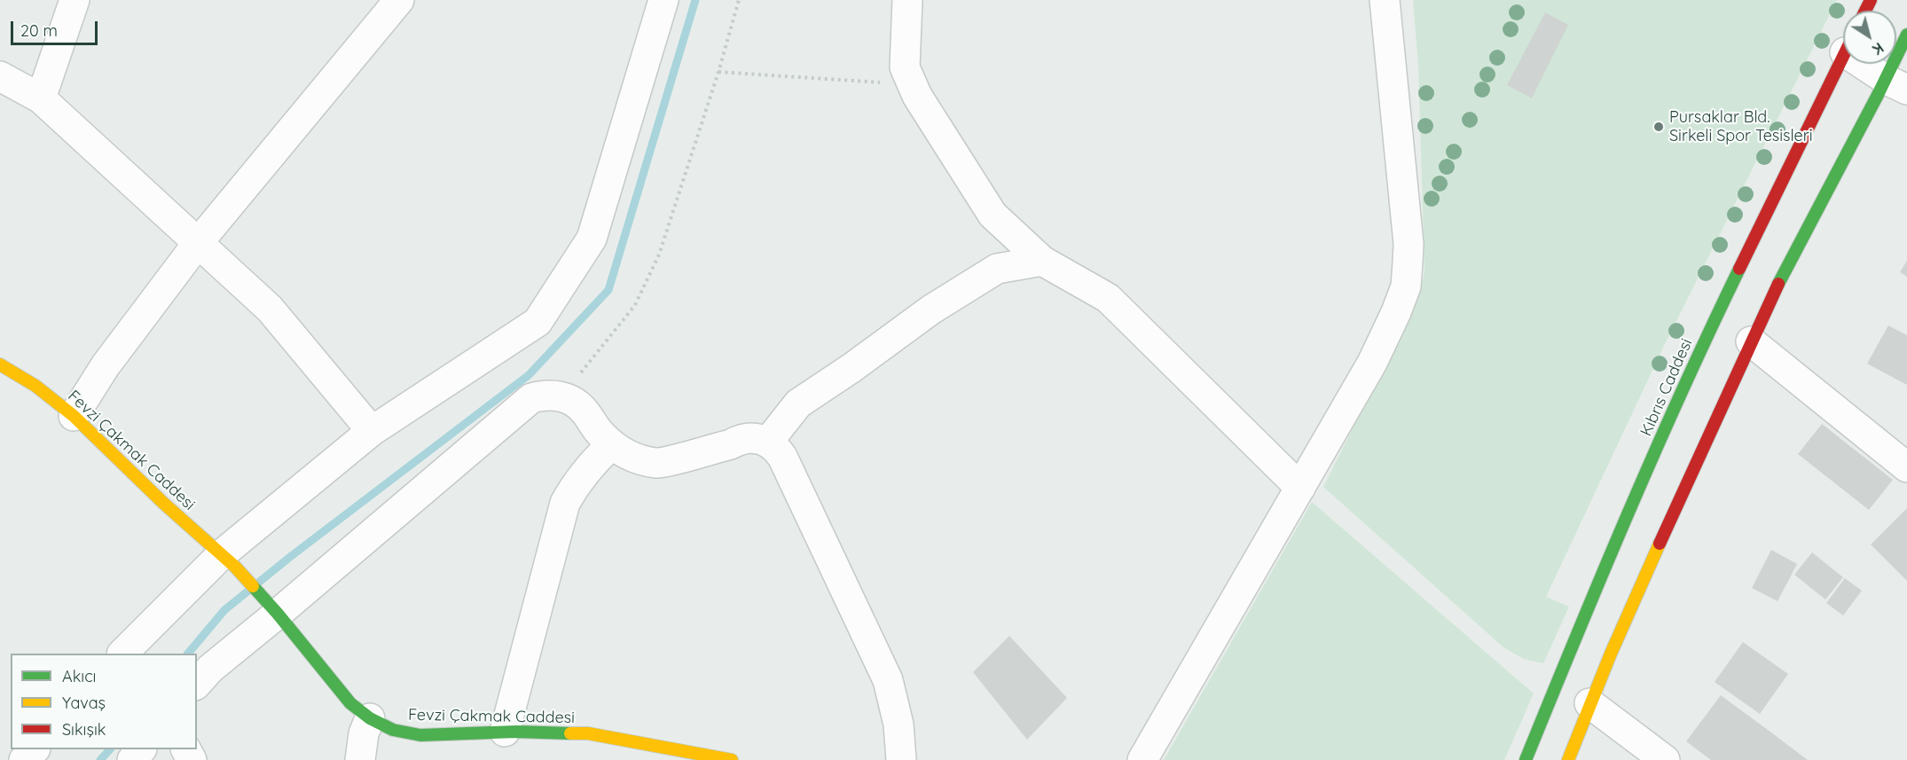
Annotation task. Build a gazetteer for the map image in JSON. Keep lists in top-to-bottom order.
{
  "streets": {
    "main road": ["Kıbrıs Caddesi", "Fevzi Çakmak Caddesi"]
  },
  "places": ["Pursaklar Bld. Sirkeli Spor Tesisleri"],
  "legend": ["Akıcı", "Yavaş", "Sıkışık"],
  "scale_bar": "20 m",
  "north": "bottom right"
}
